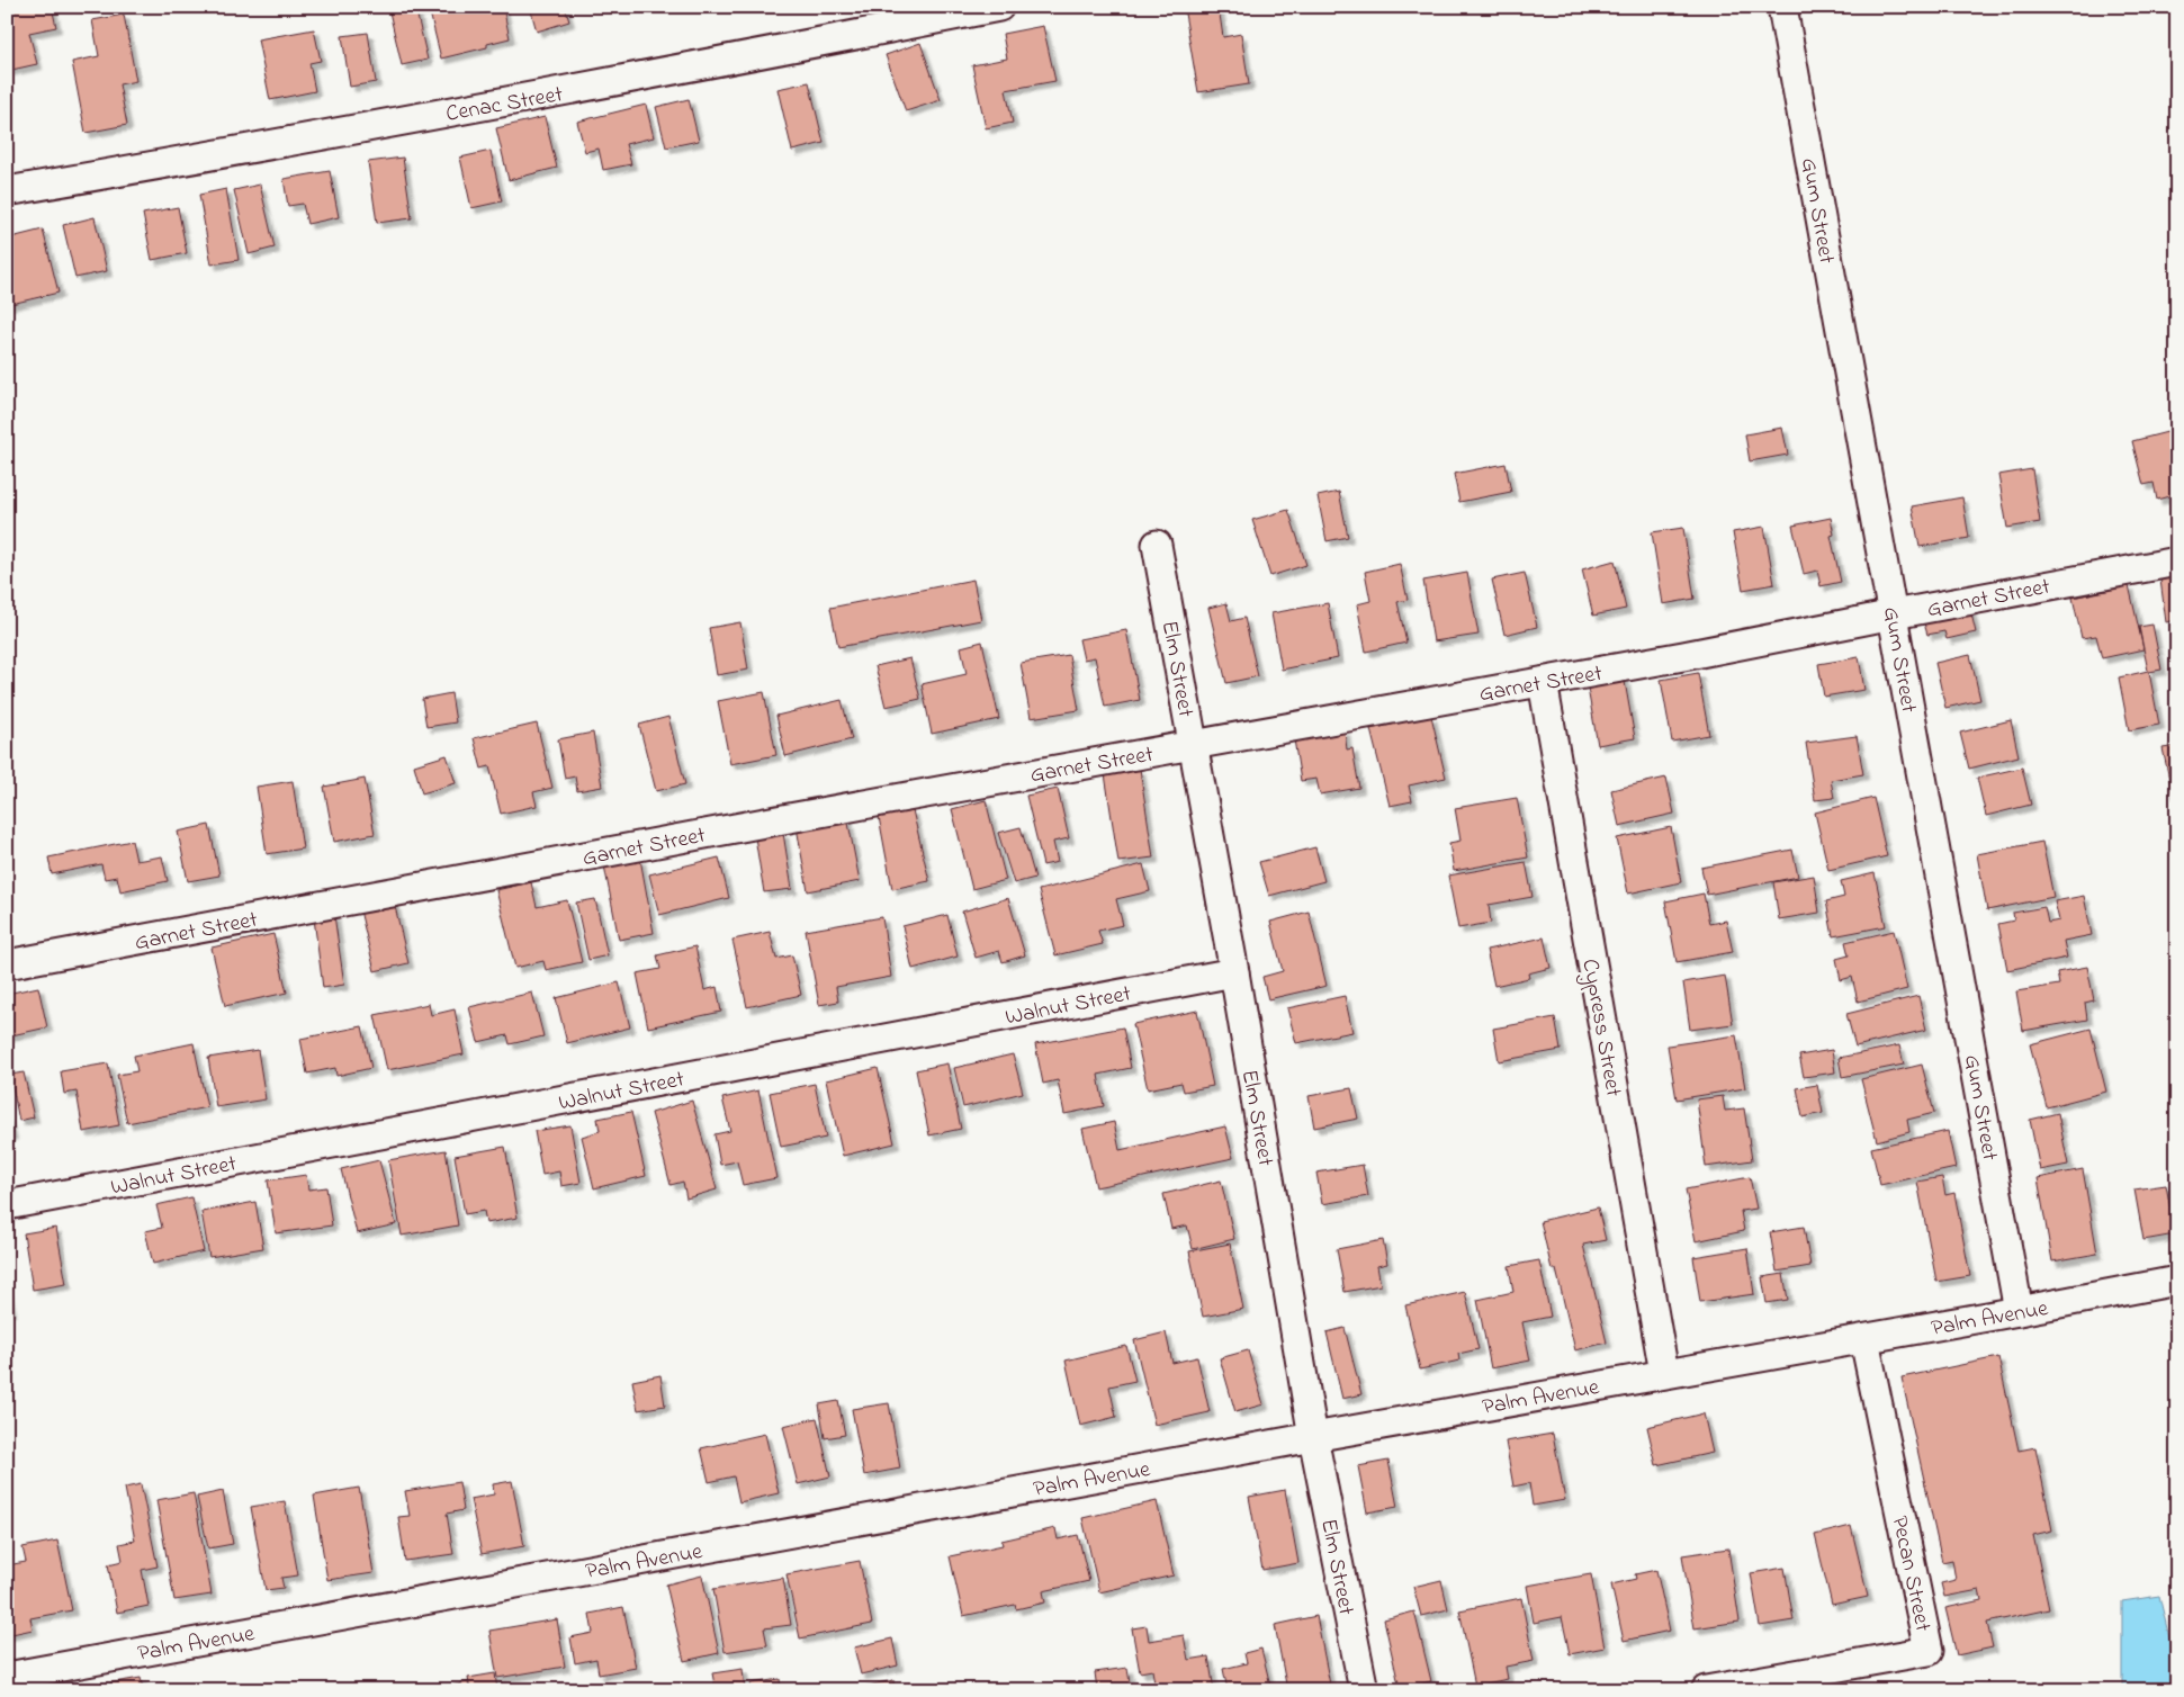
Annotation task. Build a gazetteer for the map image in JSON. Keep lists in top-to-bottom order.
{
  "streets": {
    "street": [
      "Cenac Street",
      "Gum Street",
      "Garnet Street",
      "Elm Street",
      "Walnut Street",
      "Cypress Street",
      "Palm Avenue",
      "Pecan Street"
    ]
  },
  "crossings": [
    ["Gum Street", "Garnet Street"],
    ["Gum Street", "Palm Avenue"],
    ["Garnet Street", "Elm Street"],
    ["Garnet Street", "Cypress Street"],
    ["Elm Street", "Walnut Street"],
    ["Elm Street", "Palm Avenue"],
    ["Cypress Street", "Palm Avenue"],
    ["Palm Avenue", "Pecan Street"]
  ]
}
